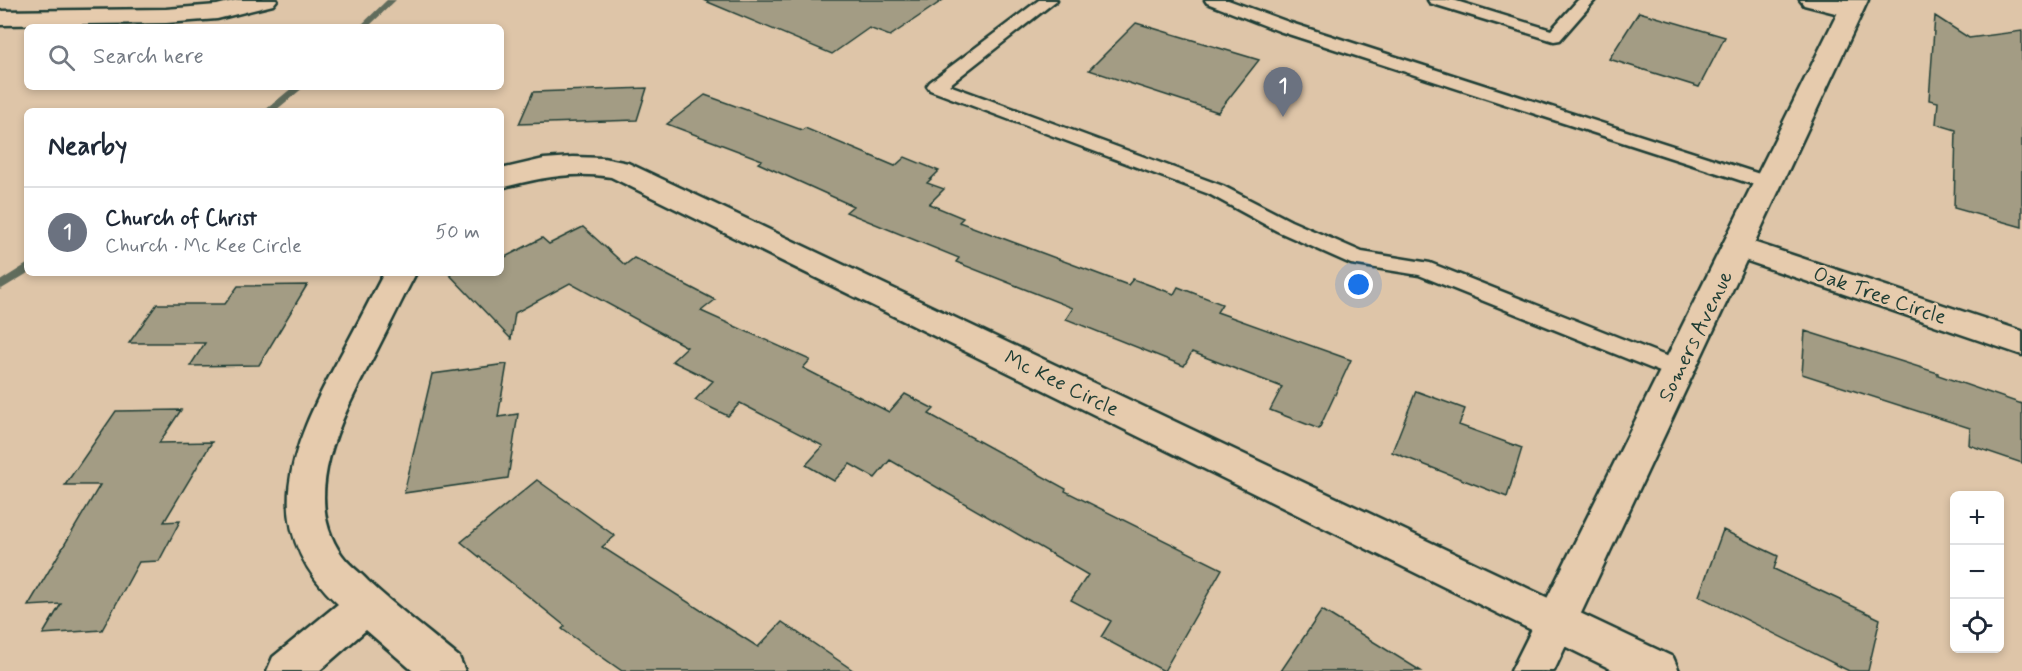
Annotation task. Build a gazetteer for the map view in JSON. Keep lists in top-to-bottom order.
{
  "streets": {
    "street": ["Oak Tree Circle", "Somers Avenue", "Mc Kee Circle"]
  },
  "crossings": [
    ["Oak Tree Circle", "Somers Avenue"],
    ["Somers Avenue", "Mc Kee Circle"]
  ],
  "page": {
    "search": "Search here",
    "pins": "1",
    "heading": "Nearby",
    "list": [
      {
        "mark": "1",
        "name": "Church of Christ",
        "note": "Church · Mc Kee Circle",
        "value": "50 m"
      }
    ],
    "map_buttons": ["+", "−"]
  }
}
